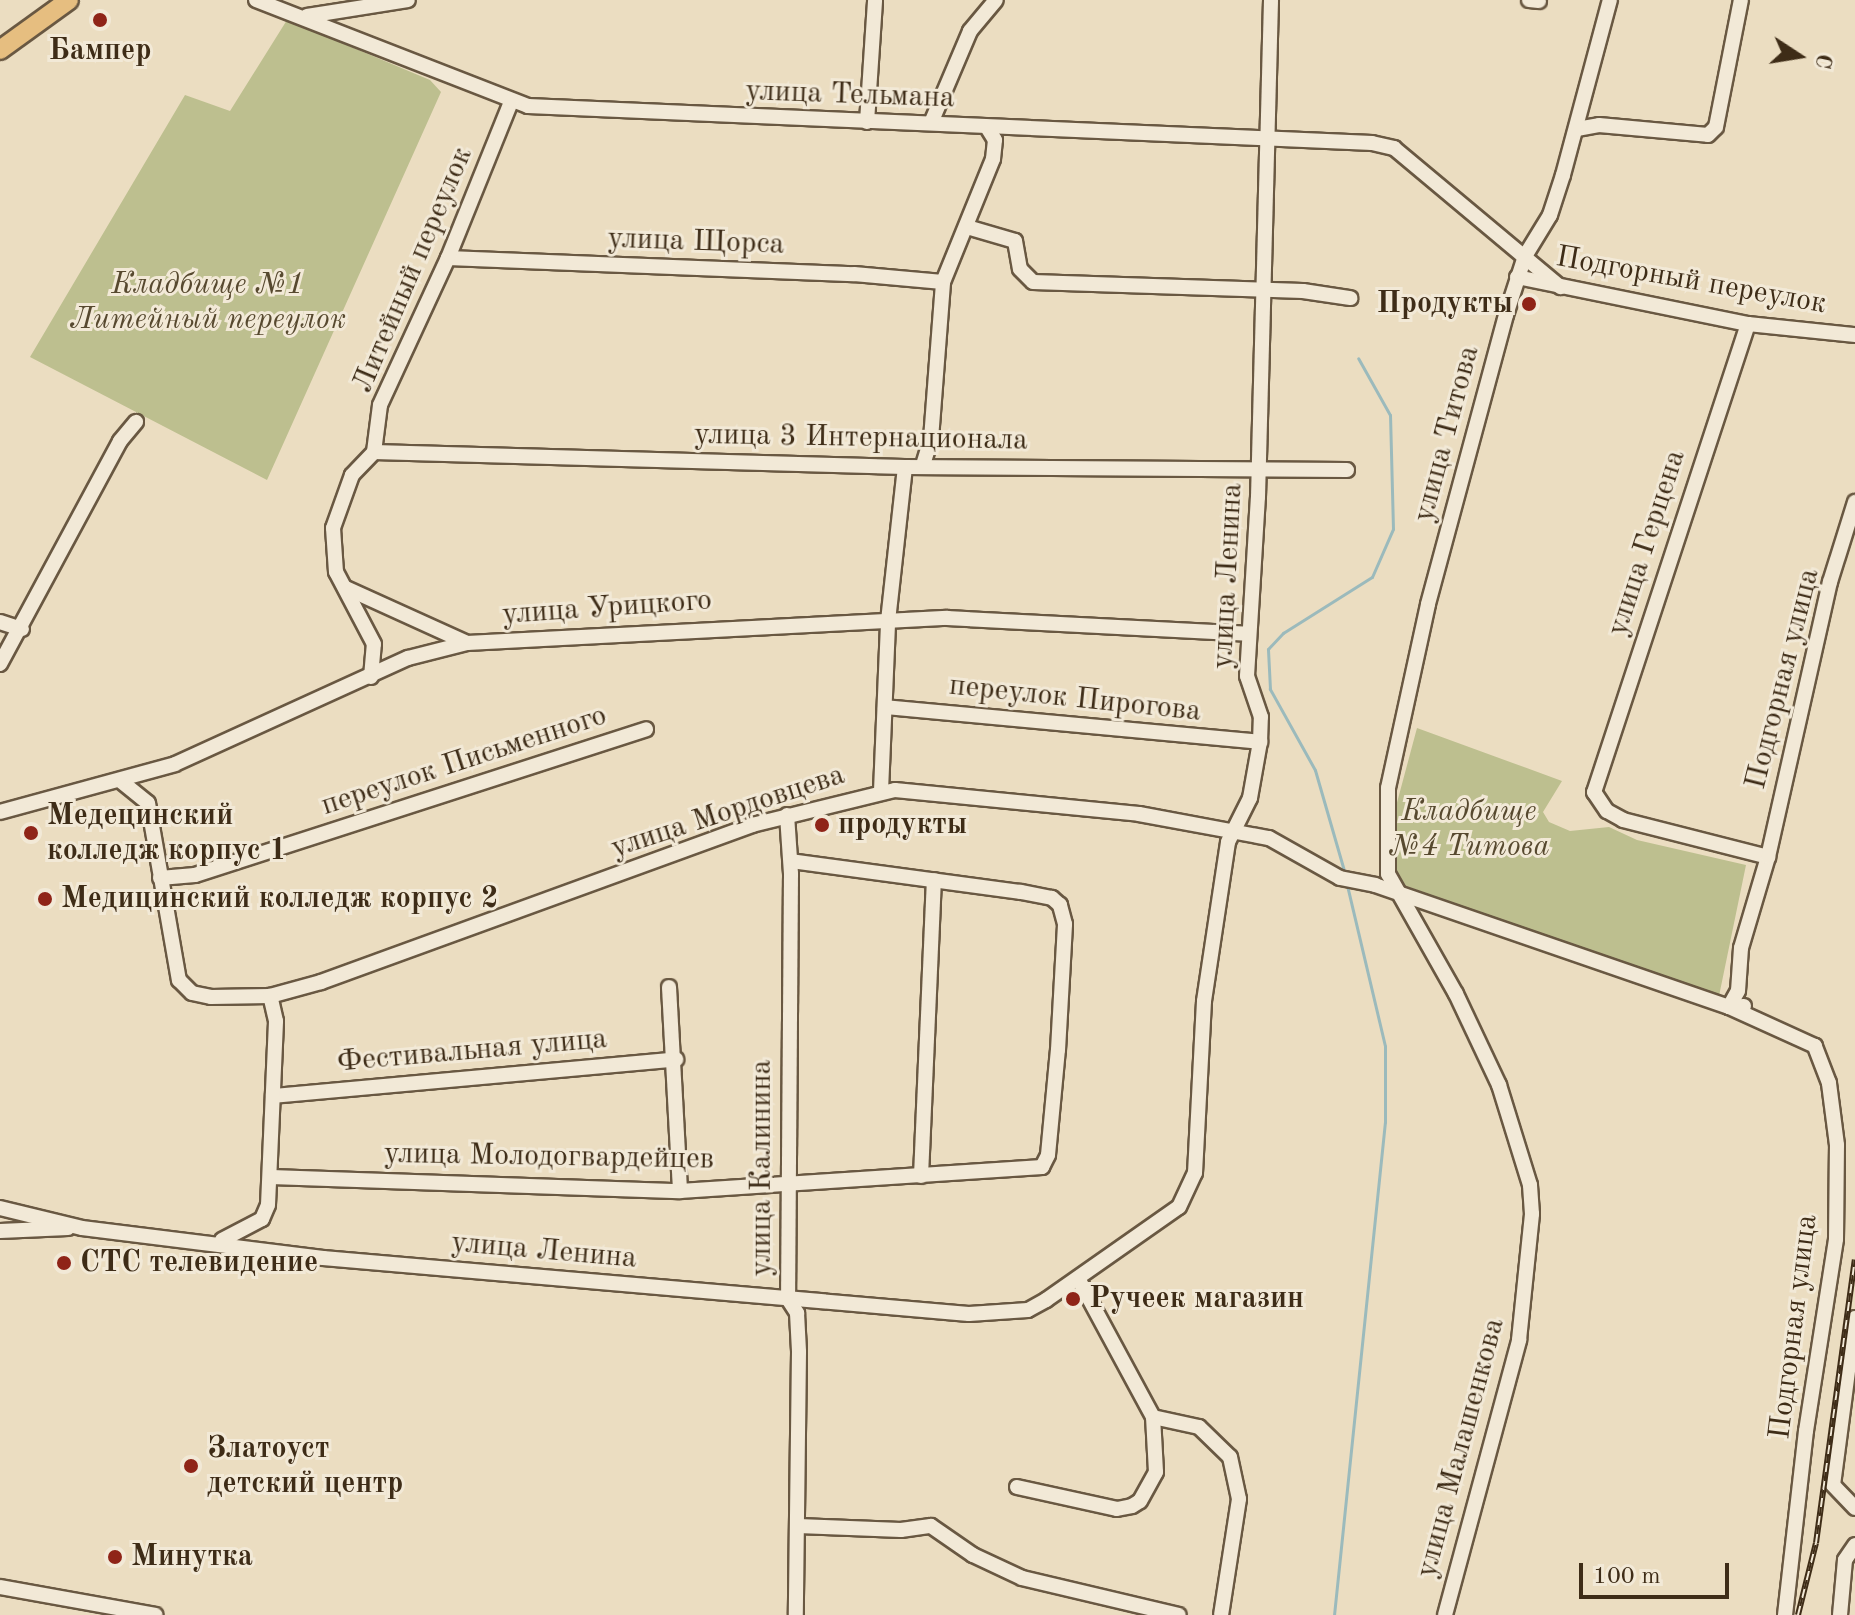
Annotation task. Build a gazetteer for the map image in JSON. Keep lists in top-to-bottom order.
{
  "streets": {
    "street": [
      "улица Тельмана",
      "улица Щорса",
      "Литейный переулок",
      "Подгорный переулок",
      "улица Титова",
      "улица 3 Интернационала",
      "улица Герцена",
      "улица Ленина",
      "улица Урицкого",
      "Подгорная улица",
      "переулок Пирогова",
      "переулок Письменного",
      "улица Мордовцева",
      "Фестивальная улица",
      "улица Молодогвардейцев",
      "улица Калинина",
      "улица Малашенкова"
    ]
  },
  "crossings": [
    ["улица Тельмана", "Литейный переулок"],
    ["улица Тельмана", "Подгорный переулок"],
    ["улица Тельмана", "улица Титова"],
    ["улица Тельмана", "улица Ленина"],
    ["улица Щорса", "Литейный переулок"],
    ["Литейный переулок", "улица 3 Интернационала"],
    ["Подгорный переулок", "улица Титова"],
    ["Подгорный переулок", "улица Герцена"],
    ["улица Титова", "Подгорная улица"],
    ["улица Титова", "улица Мордовцева"],
    ["улица Титова", "улица Малашенкова"],
    ["улица 3 Интернационала", "улица Ленина"],
    ["улица Герцена", "Подгорная улица"],
    ["улица Ленина", "улица Урицкого"],
    ["улица Ленина", "переулок Пирогова"],
    ["улица Ленина", "улица Мордовцева"],
    ["улица Ленина", "улица Калинина"],
    ["Подгорная улица", "улица Мордовцева"],
    ["Подгорная улица", "улица Малашенкова"],
    ["переулок Письменного", "улица Мордовцева"],
    ["улица Мордовцева", "улица Калинина"],
    ["улица Мордовцева", "улица Малашенкова"],
    ["улица Молодогвардейцев", "улица Калинина"]
  ],
  "parks": ["Кладбище №1 Литейный переулок", "Кладбище №4 Титова"],
  "places": [
    "Бампер",
    "Продукты",
    "продукты",
    "Медецинский колледж корпус 1",
    "Медицинский колледж корпус 2",
    "СТС телевидение",
    "Ручеек магазин",
    "Златоуст детский центр",
    "Минутка"
  ],
  "scale_bar": "100 m",
  "north": "right"
}
